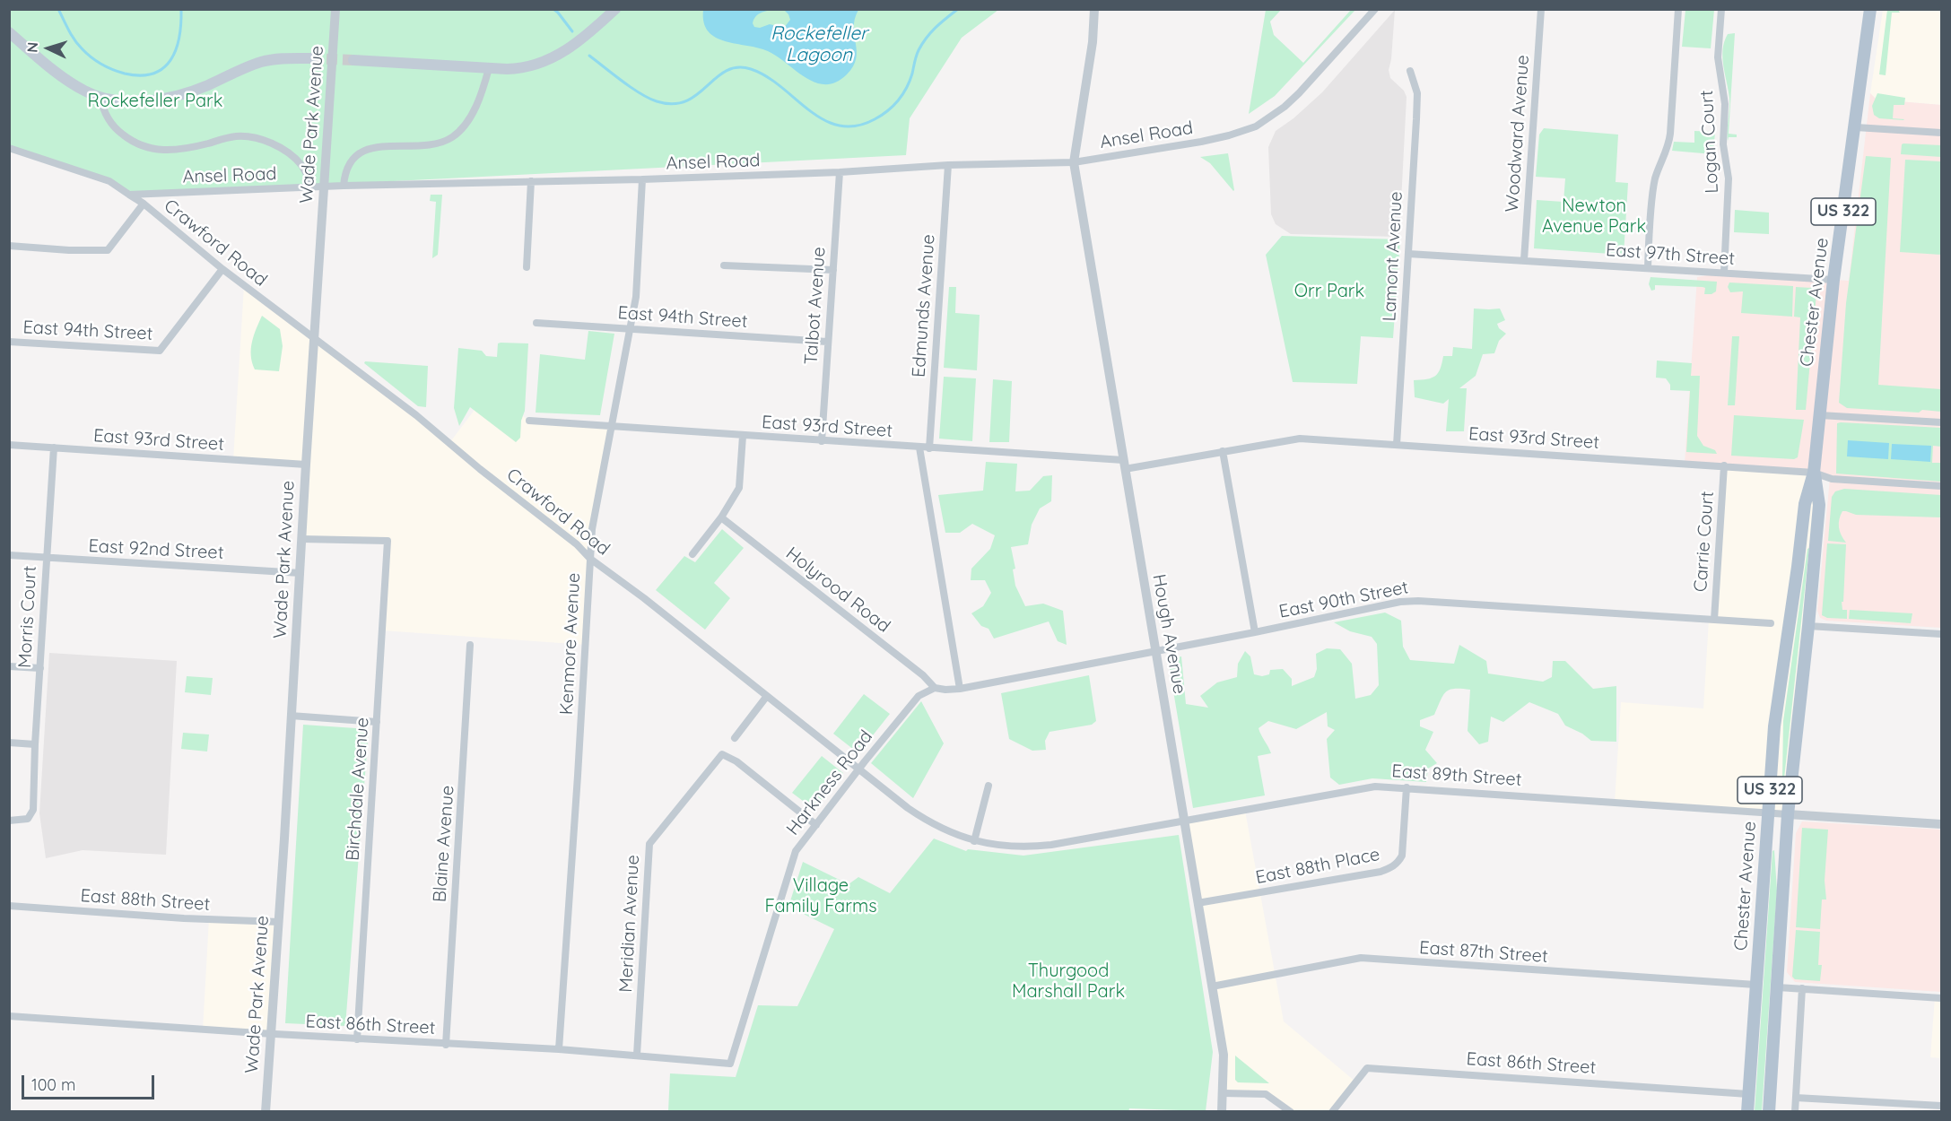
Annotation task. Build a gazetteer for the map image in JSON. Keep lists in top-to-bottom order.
{
  "streets": {
    "main road": ["US 322", "Chester Avenue"],
    "street": [
      "Wade Park Avenue",
      "Woodward Avenue",
      "Ansel Road",
      "Logan Court",
      "Crawford Road",
      "East 97th Street",
      "Lamont Avenue",
      "Talbot Avenue",
      "Edmunds Avenue",
      "East 94th Street",
      "East 93rd Street",
      "Carrie Court",
      "East 92nd Street",
      "Holyrood Road",
      "East 90th Street",
      "Morris Court",
      "Hough Avenue",
      "Kenmore Avenue",
      "East 89th Street",
      "Harkness Road",
      "Birchdale Avenue",
      "Blaine Avenue",
      "East 88th Place",
      "East 88th Street",
      "Meridian Avenue",
      "East 87th Street",
      "East 86th Street"
    ]
  },
  "crossings": [
    ["Wade Park Avenue", "Ansel Road"],
    ["Wade Park Avenue", "Crawford Road"],
    ["Wade Park Avenue", "East 93rd Street"],
    ["Wade Park Avenue", "East 92nd Street"],
    ["Wade Park Avenue", "Birchdale Avenue"],
    ["Wade Park Avenue", "East 88th Street"],
    ["Wade Park Avenue", "East 86th Street"],
    ["Woodward Avenue", "East 97th Street"],
    ["Ansel Road", "Crawford Road"],
    ["Ansel Road", "Talbot Avenue"],
    ["Ansel Road", "Edmunds Avenue"],
    ["Ansel Road", "Hough Avenue"],
    ["Ansel Road", "Kenmore Avenue"],
    ["Logan Court", "East 97th Street"],
    ["Crawford Road", "East 94th Street"],
    ["Crawford Road", "Kenmore Avenue"],
    ["Crawford Road", "East 89th Street"],
    ["Crawford Road", "Harkness Road"],
    ["East 97th Street", "Lamont Avenue"],
    ["East 97th Street", "Chester Avenue"],
    ["Lamont Avenue", "East 93rd Street"],
    ["Chester Avenue", "East 93rd Street"],
    ["Chester Avenue", "East 89th Street"],
    ["Chester Avenue", "East 87th Street"],
    ["Chester Avenue", "East 86th Street"],
    ["Talbot Avenue", "East 94th Street"],
    ["Talbot Avenue", "East 93rd Street"],
    ["Edmunds Avenue", "East 93rd Street"],
    ["East 94th Street", "Kenmore Avenue"],
    ["East 93rd Street", "Carrie Court"],
    ["East 93rd Street", "Morris Court"],
    ["East 93rd Street", "Hough Avenue"],
    ["East 93rd Street", "Kenmore Avenue"],
    ["Carrie Court", "East 90th Street"],
    ["East 92nd Street", "Morris Court"],
    ["Holyrood Road", "Harkness Road"],
    ["East 90th Street", "Hough Avenue"],
    ["Hough Avenue", "East 89th Street"],
    ["Hough Avenue", "East 88th Place"],
    ["Hough Avenue", "East 87th Street"],
    ["Kenmore Avenue", "East 86th Street"],
    ["East 89th Street", "East 88th Place"],
    ["Harkness Road", "Meridian Avenue"],
    ["Harkness Road", "East 86th Street"],
    ["Birchdale Avenue", "East 86th Street"],
    ["Blaine Avenue", "East 86th Street"],
    ["Meridian Avenue", "East 86th Street"]
  ],
  "water": ["Rockefeller Lagoon"],
  "parks": [
    "Rockefeller Park",
    "Newton Avenue Park",
    "Orr Park",
    "Village Family Farms",
    "Thurgood Marshall Park"
  ],
  "scale_bar": "100 m",
  "north": "left"
}
